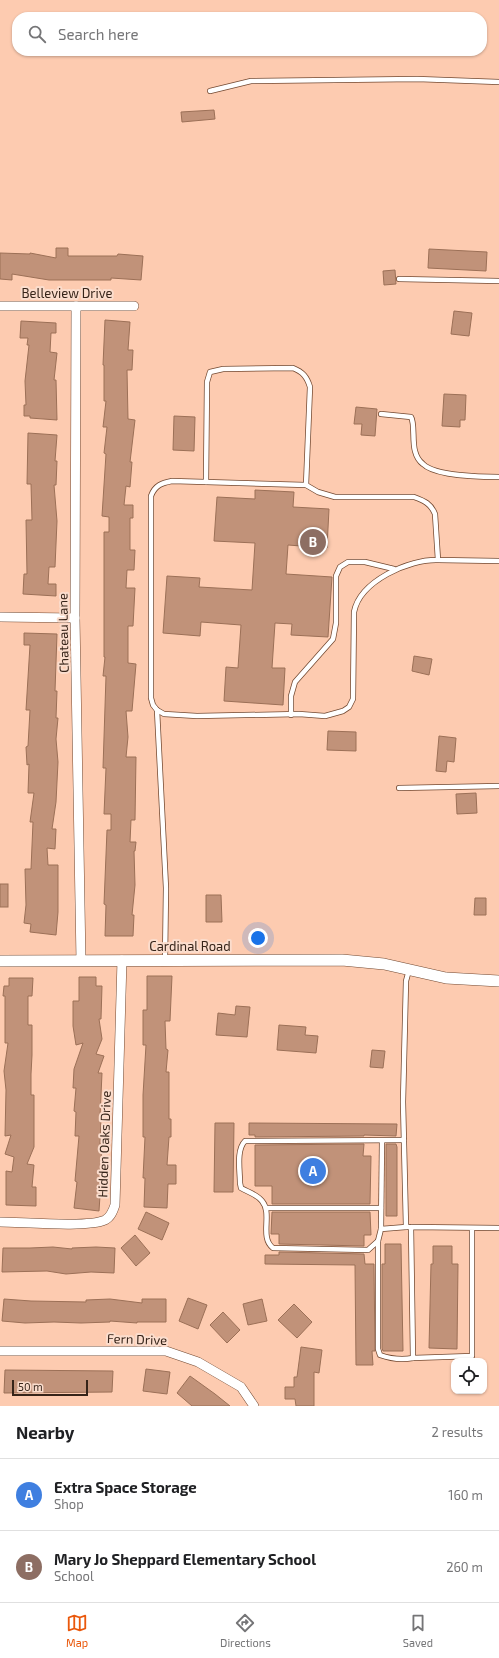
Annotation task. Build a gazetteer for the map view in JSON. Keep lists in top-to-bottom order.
{
  "streets": {
    "street": [
      "Belleview Drive",
      "Chateau Lane",
      "Cardinal Road",
      "Hidden Oaks Drive",
      "Fern Drive"
    ]
  },
  "crossings": [
    ["Belleview Drive", "Chateau Lane"],
    ["Chateau Lane", "Cardinal Road"],
    ["Cardinal Road", "Hidden Oaks Drive"]
  ],
  "scale_bar": "50 m",
  "page": {
    "search": "Search here",
    "pins": ["B", "A"],
    "scale": "50 m",
    "heading": ["Nearby", "2 results"],
    "list": [
      {
        "mark": "A",
        "name": "Extra Space Storage",
        "note": "Shop",
        "value": "160 m"
      },
      {
        "mark": "B",
        "name": "Mary Jo Sheppard Elementary School",
        "note": "School",
        "value": "260 m"
      }
    ],
    "nav": ["Map", "Directions", "Saved"]
  }
}
